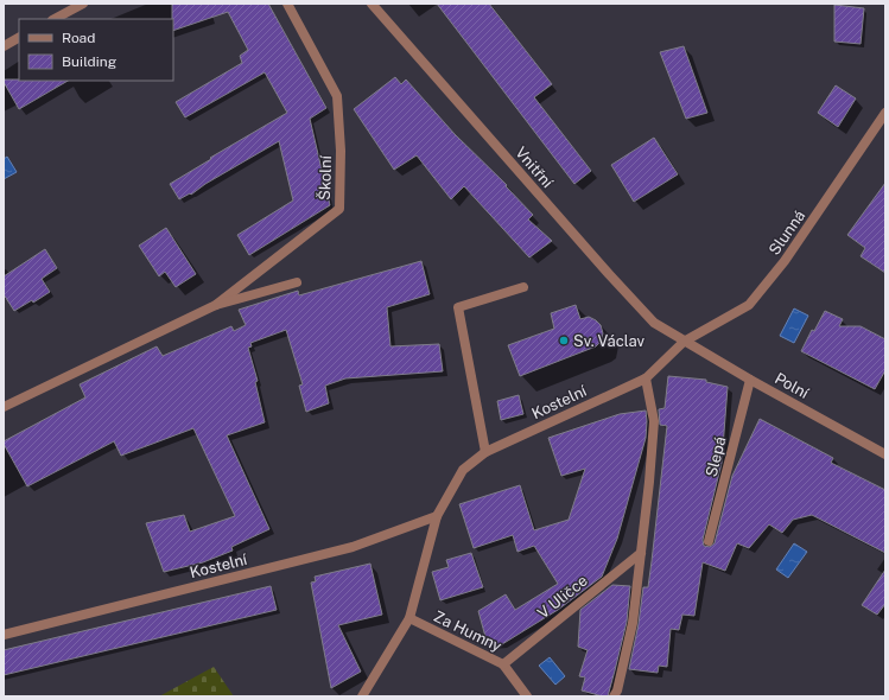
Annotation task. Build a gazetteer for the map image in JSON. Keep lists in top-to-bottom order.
{
  "streets": {
    "street": [
      "Vnitřní",
      "Školní",
      "Slunná",
      "Polní",
      "Kostelní",
      "Slepá",
      "V Uličce",
      "Za Humny"
    ]
  },
  "crossings": [
    ["Vnitřní", "Slunná"],
    ["Vnitřní", "Polní"],
    ["Vnitřní", "Kostelní"],
    ["Slunná", "Polní"],
    ["Slunná", "Kostelní"],
    ["Polní", "Kostelní"],
    ["Polní", "Slepá"],
    ["Kostelní", "Za Humny"],
    ["V Uličce", "Za Humny"]
  ],
  "places": ["Sv. Václav"],
  "legend": ["Road", "Building"]
}
